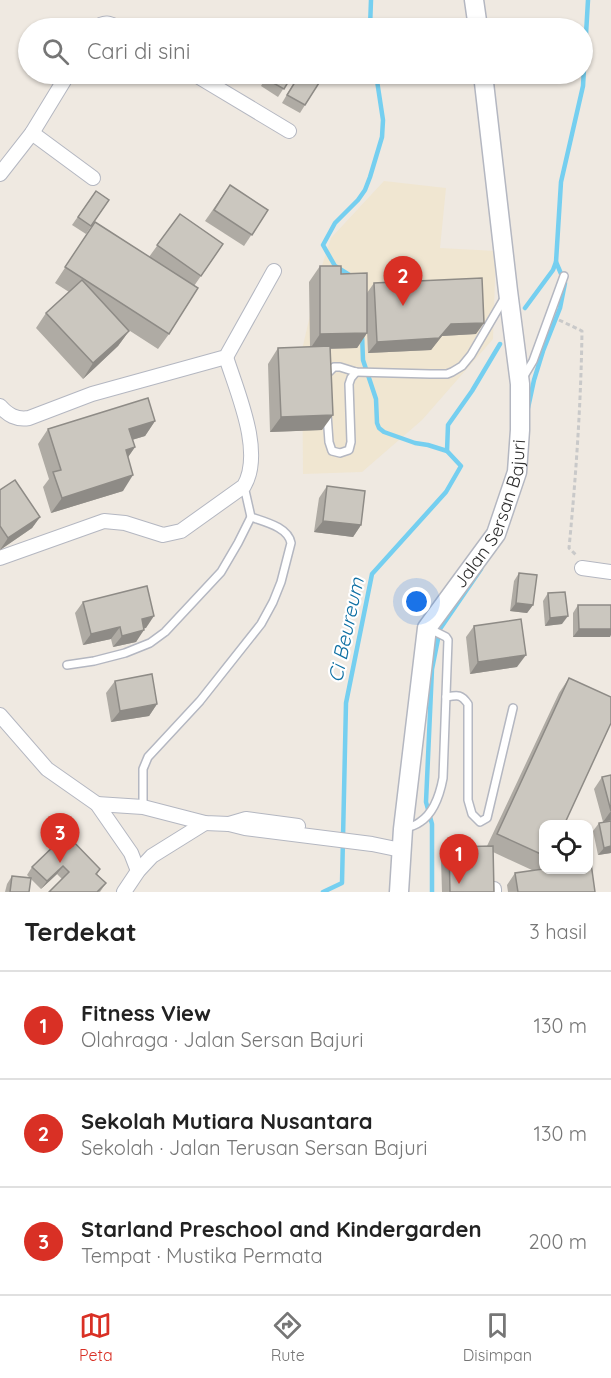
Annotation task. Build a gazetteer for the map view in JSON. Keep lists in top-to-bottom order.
{
  "streets": {
    "main road": ["Jalan Sersan Bajuri"]
  },
  "water": ["Ci Beureum"],
  "page": {
    "search": "Cari di sini",
    "pins": ["2", "3", "1"],
    "heading": ["Terdekat", "3 hasil"],
    "list": [
      {
        "mark": "1",
        "name": "Fitness View",
        "note": "Olahraga · Jalan Sersan Bajuri",
        "value": "130 m"
      },
      {
        "mark": "2",
        "name": "Sekolah Mutiara Nusantara",
        "note": "Sekolah · Jalan Terusan Sersan Bajuri",
        "value": "130 m"
      },
      {
        "mark": "3",
        "name": "Starland Preschool and Kindergarden",
        "note": "Tempat · Mustika Permata",
        "value": "200 m"
      }
    ],
    "nav": ["Peta", "Rute", "Disimpan"]
  }
}
